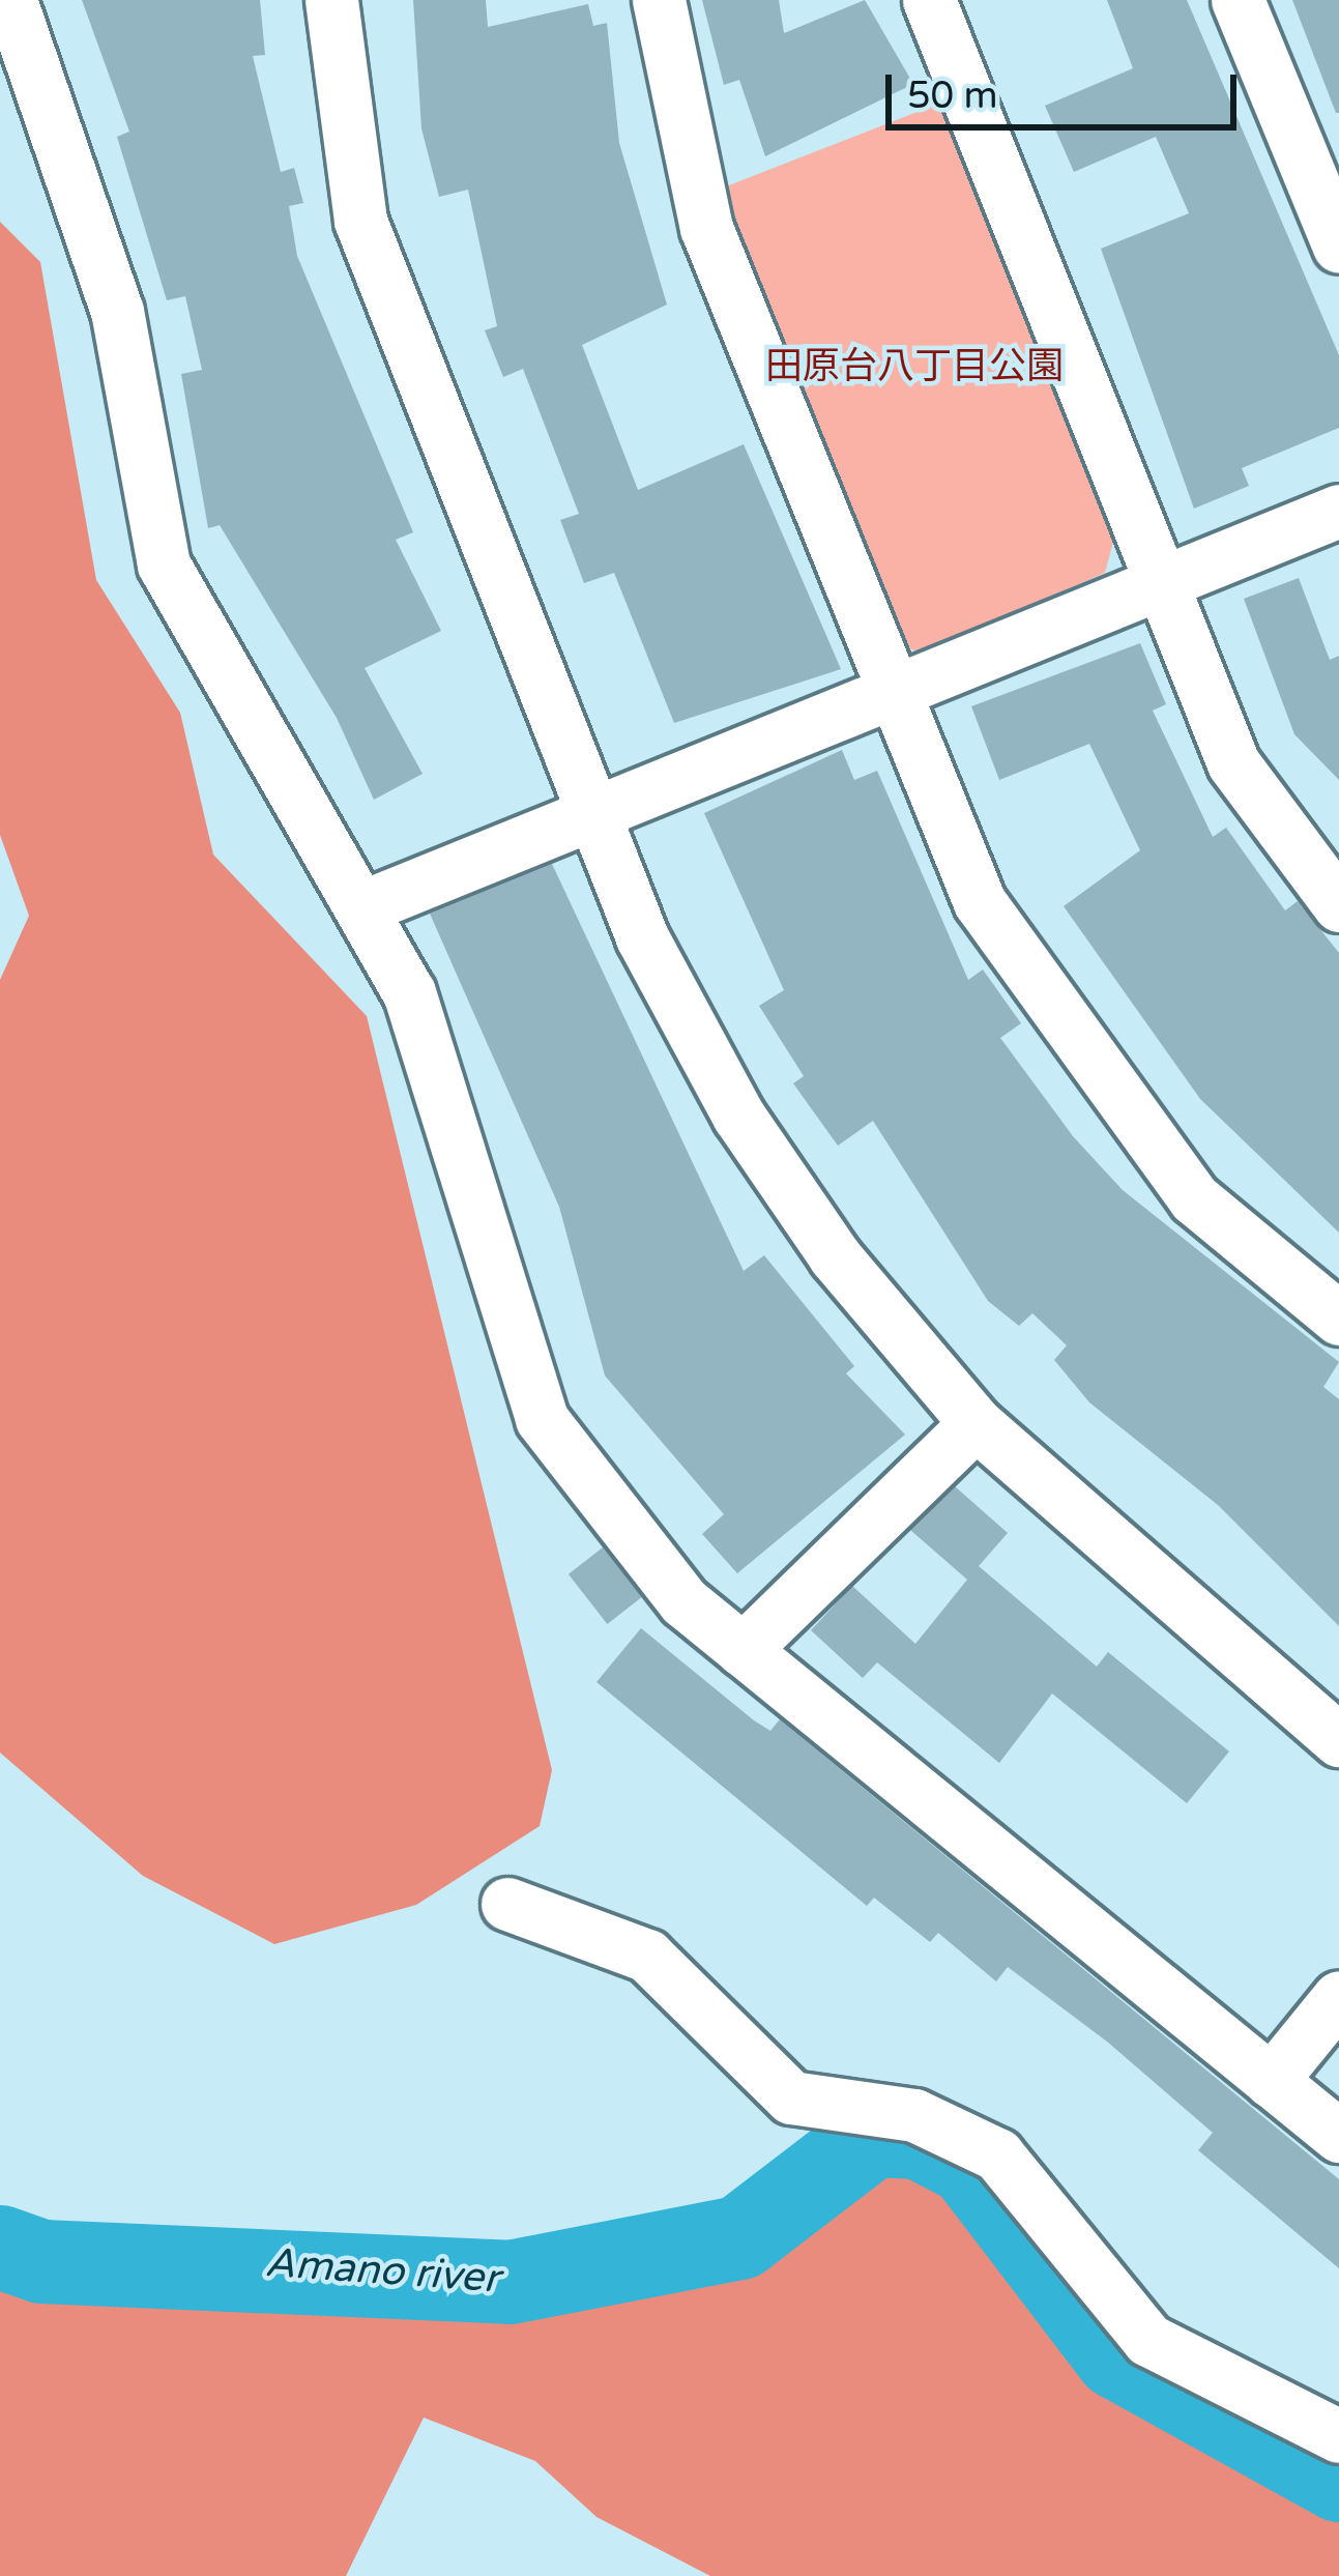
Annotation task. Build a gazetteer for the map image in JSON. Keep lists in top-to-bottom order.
{
  "water": ["Amano river"],
  "parks": ["田原台八丁目公園"],
  "scale_bar": "50 m"
}
